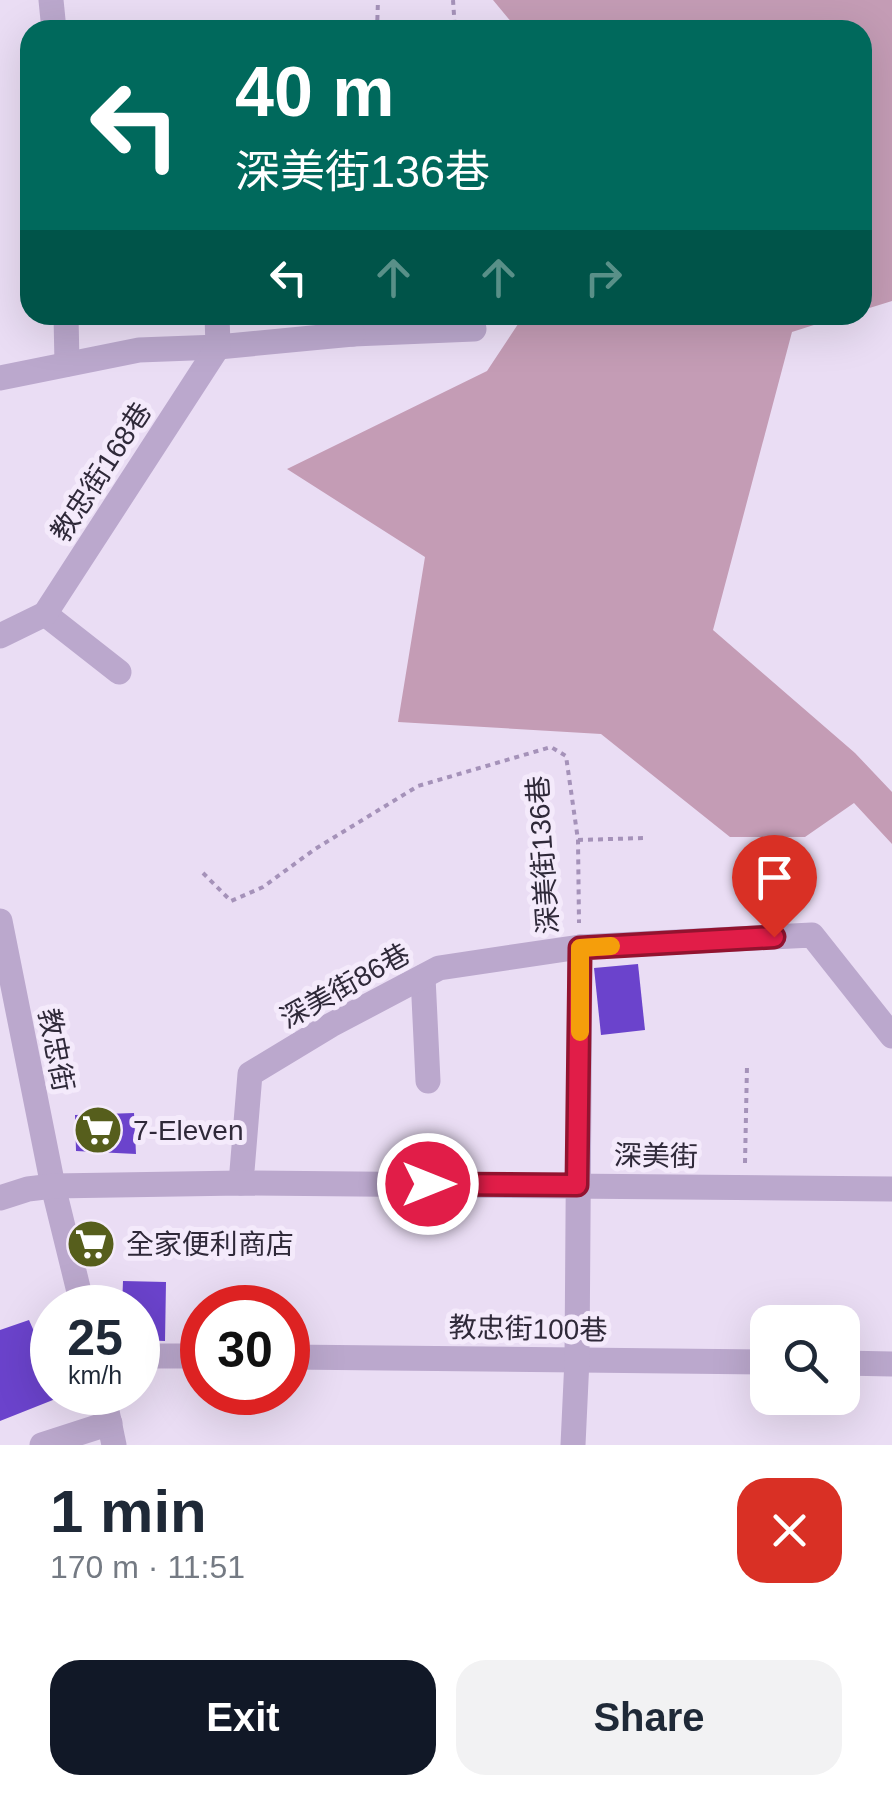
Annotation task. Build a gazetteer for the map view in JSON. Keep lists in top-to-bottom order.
{
  "streets": {
    "street": [
      "教忠街168巷",
      "深美街136巷",
      "深美街86巷",
      "教忠街",
      "深美街",
      "教忠街100巷"
    ]
  },
  "crossings": [
    ["深美街136巷", "深美街86巷"],
    ["深美街136巷", "深美街"],
    ["深美街136巷", "教忠街100巷"],
    ["深美街86巷", "深美街"],
    ["教忠街", "深美街"]
  ],
  "places": {
    "supermarket": ["7-Eleven", "全家便利商店"]
  },
  "page": {
    "turn": ["40 m", "深美街136巷"],
    "speed": "25 km/h",
    "limit": "30",
    "heading": ["1 min", "170 m · 11:51"],
    "buttons": ["Exit", "Share"]
  }
}
